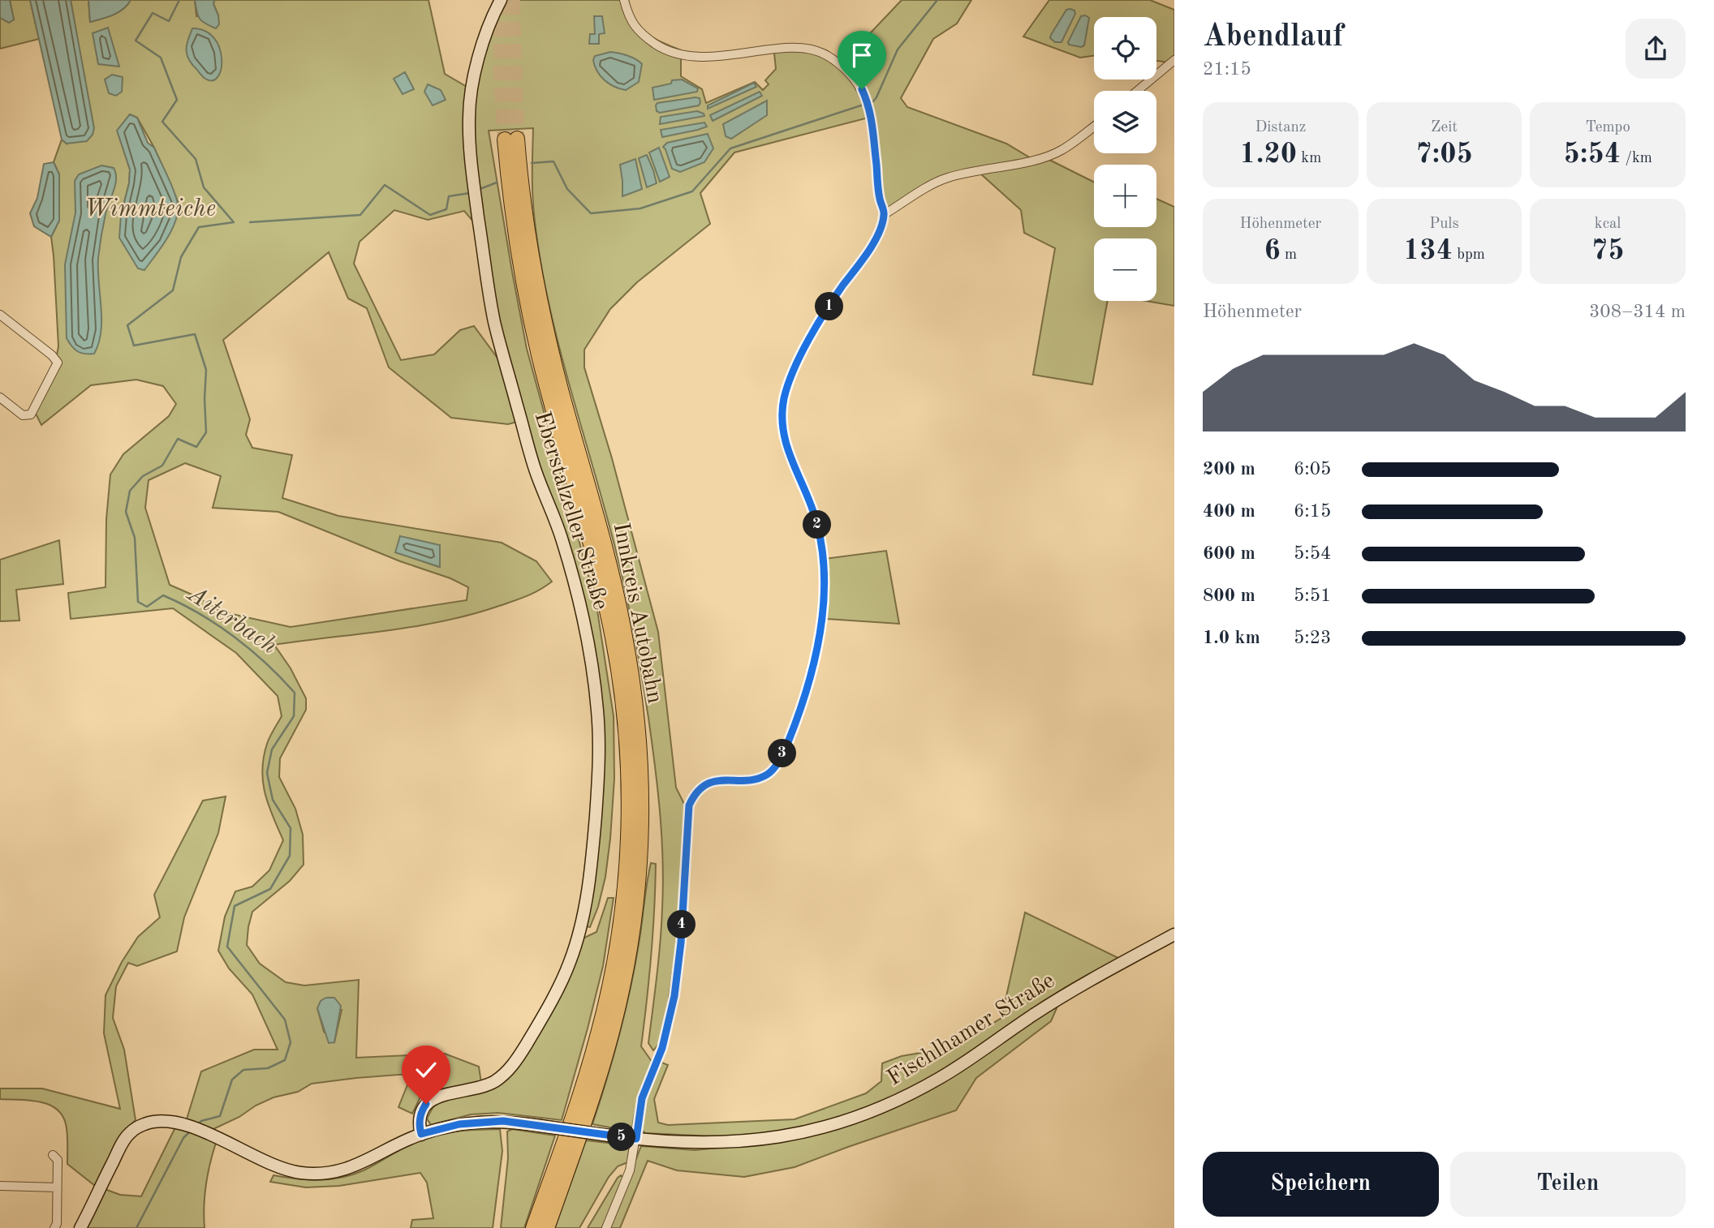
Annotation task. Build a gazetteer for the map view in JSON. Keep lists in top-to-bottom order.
{
  "streets": {
    "highway": ["Innkreis Autobahn"],
    "street": ["Eberstalzeller Straße", "Fischlhamer Straße"]
  },
  "crossings": [
    ["Eberstalzeller Straße", "Fischlhamer Straße"]
  ],
  "water": ["Wimmteiche", "Aiterbach"],
  "page": {
    "heading": ["Abendlauf", "21:15"],
    "map_buttons": ["+", "−"],
    "stats": [
      ["Distanz", "1.20 km"],
      ["Zeit", "7:05"],
      ["Tempo", "5:54 /km"],
      ["Höhenmeter", "6 m"],
      ["Puls", "134 bpm"],
      ["kcal", "75"]
    ],
    "chart": ["Höhenmeter", "308–314 m"],
    "pins": [
      "1",
      "2",
      "3",
      "4",
      "5"
    ],
    "list": [
      {
        "name": "200 m",
        "note": "6:05"
      },
      {
        "name": "400 m",
        "note": "6:15"
      },
      {
        "name": "600 m",
        "note": "5:54"
      },
      {
        "name": "800 m",
        "note": "5:51"
      },
      {
        "name": "1.0 km",
        "note": "5:23"
      }
    ],
    "buttons": ["Speichern", "Teilen"]
  }
}
